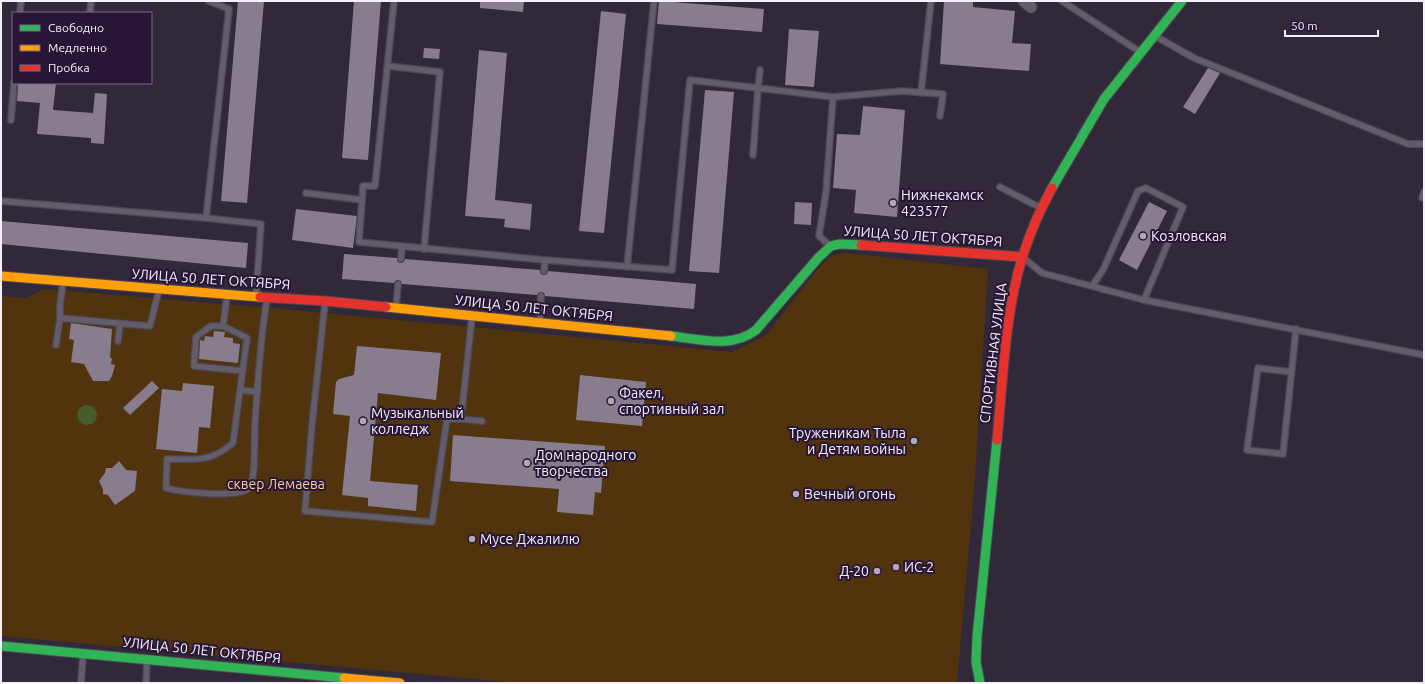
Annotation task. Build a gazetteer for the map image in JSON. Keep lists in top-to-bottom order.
{
  "streets": {
    "street": ["УЛИЦА 50 ЛЕТ ОКТЯБРЯ", "СПОРТИВНАЯ УЛИЦА"]
  },
  "crossings": [
    ["УЛИЦА 50 ЛЕТ ОКТЯБРЯ", "СПОРТИВНАЯ УЛИЦА"]
  ],
  "parks": ["сквер Лемаева"],
  "places": [
    "Нижнекамск 423577",
    "Козловская",
    "Факел, спортивный зал",
    "Музыкальный колледж",
    "Труженикам Тыла и Детям войны",
    "Дом народного творчества",
    "Вечный огонь",
    "Мусе Джалилю",
    "ИС-2",
    "Д-20"
  ],
  "legend": ["Свободно", "Медленно", "Пробка"],
  "scale_bar": "50 m"
}
